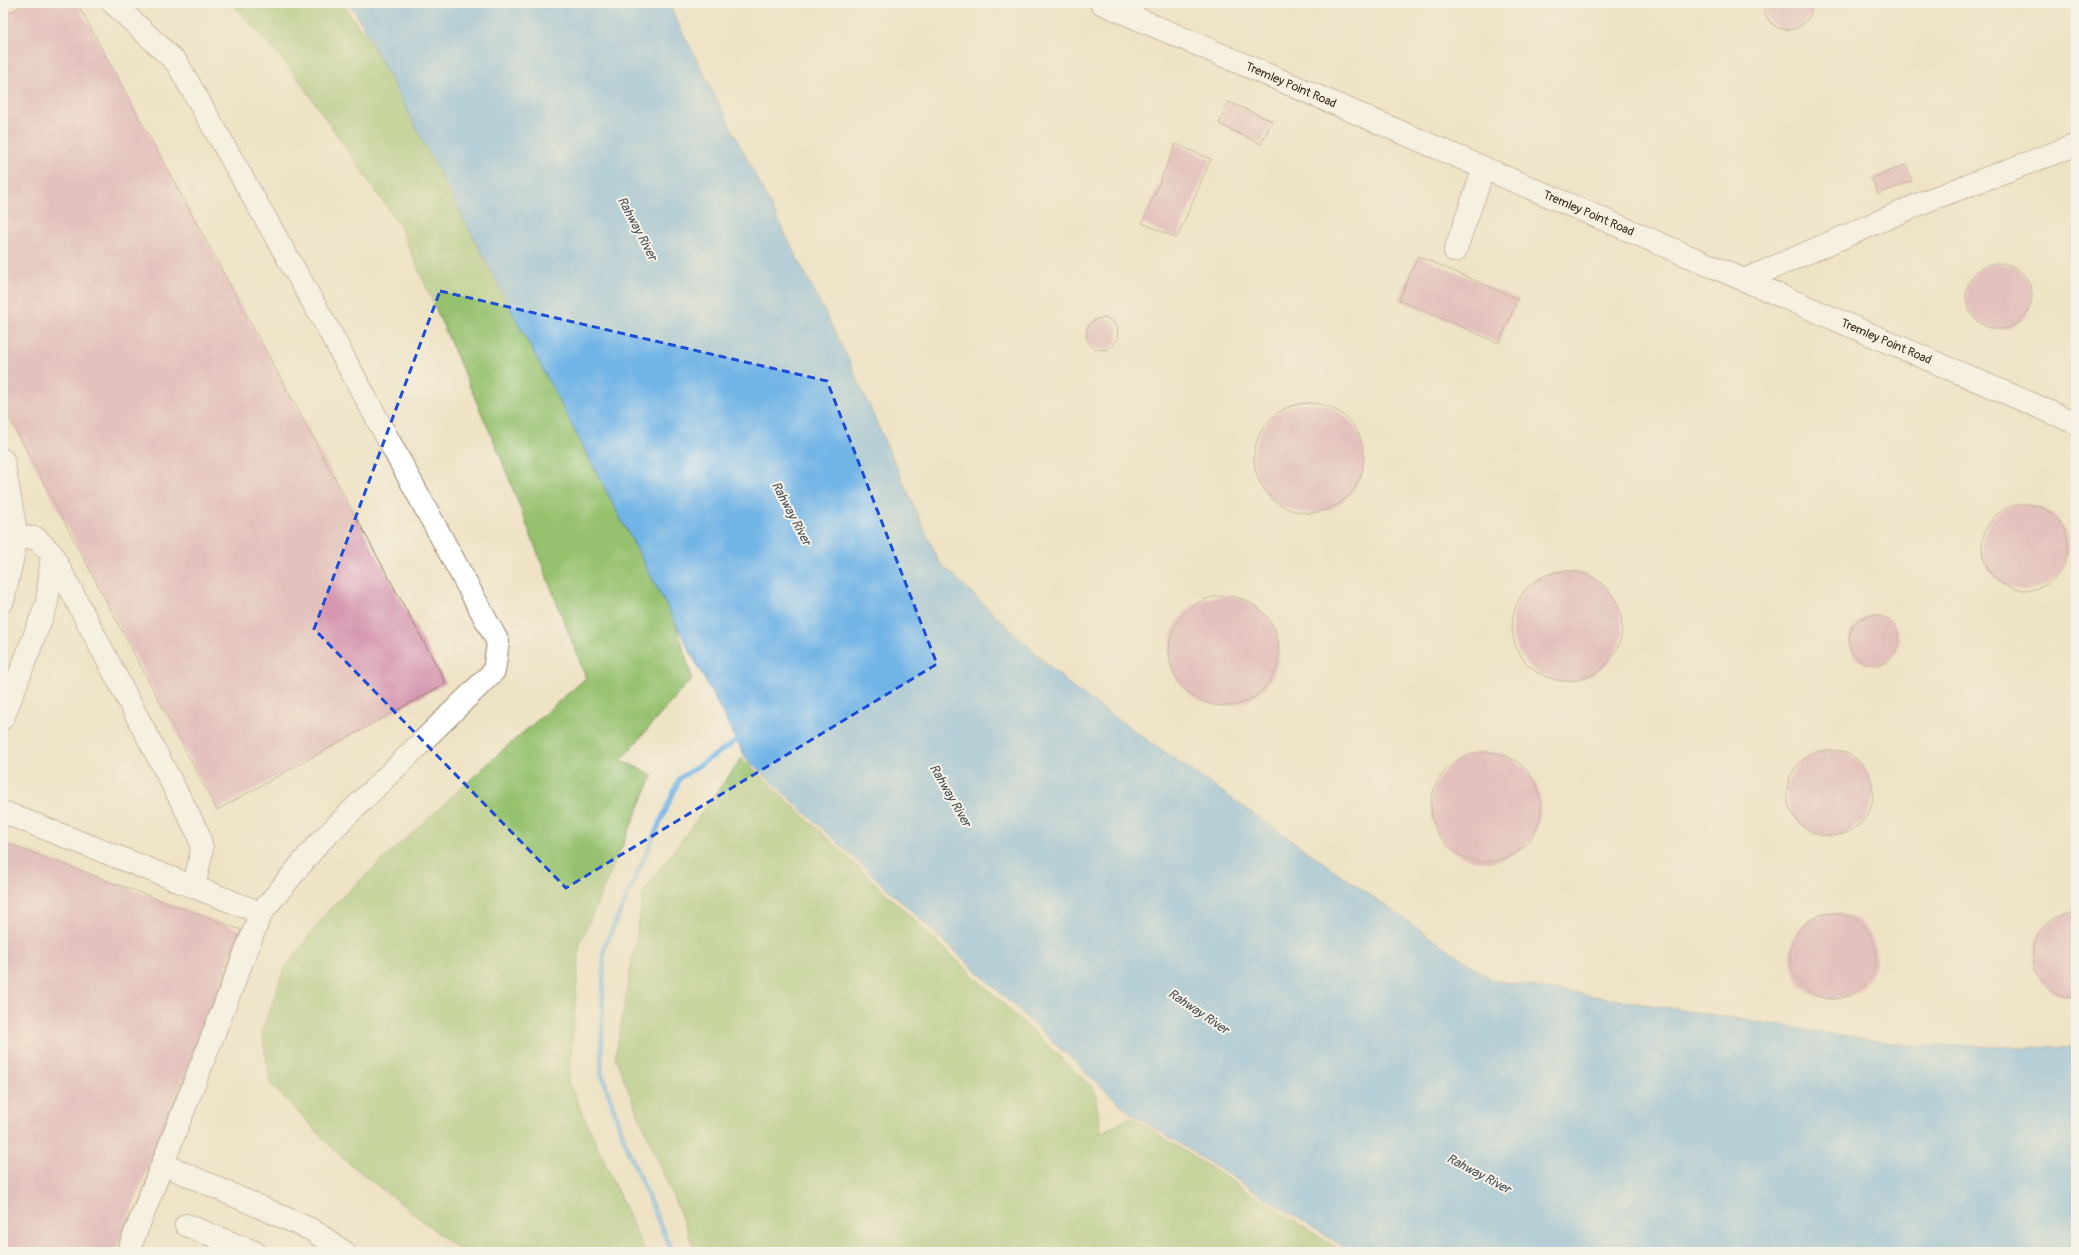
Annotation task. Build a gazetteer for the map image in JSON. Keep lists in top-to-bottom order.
{
  "streets": {
    "street": ["Tremley Point Road"]
  },
  "water": ["Rahway River"]
}
